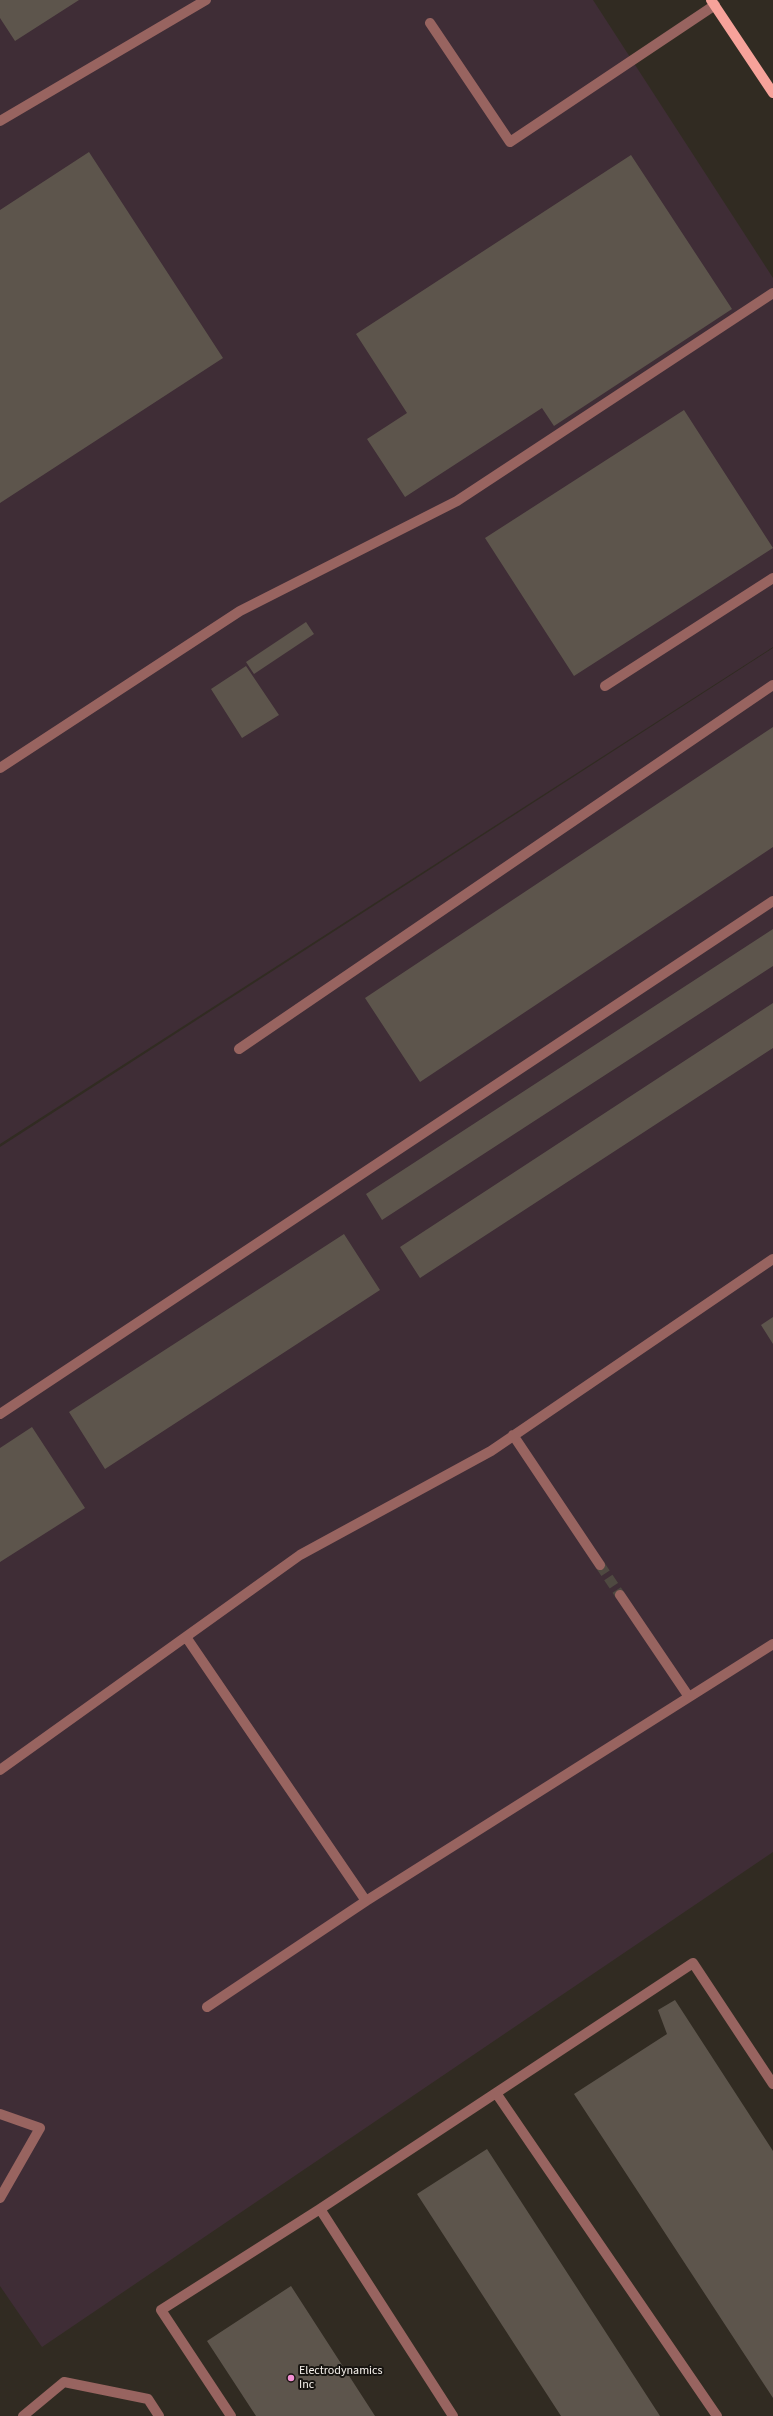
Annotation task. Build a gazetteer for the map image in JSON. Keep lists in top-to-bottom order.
{
  "places": ["Electrodynamics Inc"]
}
